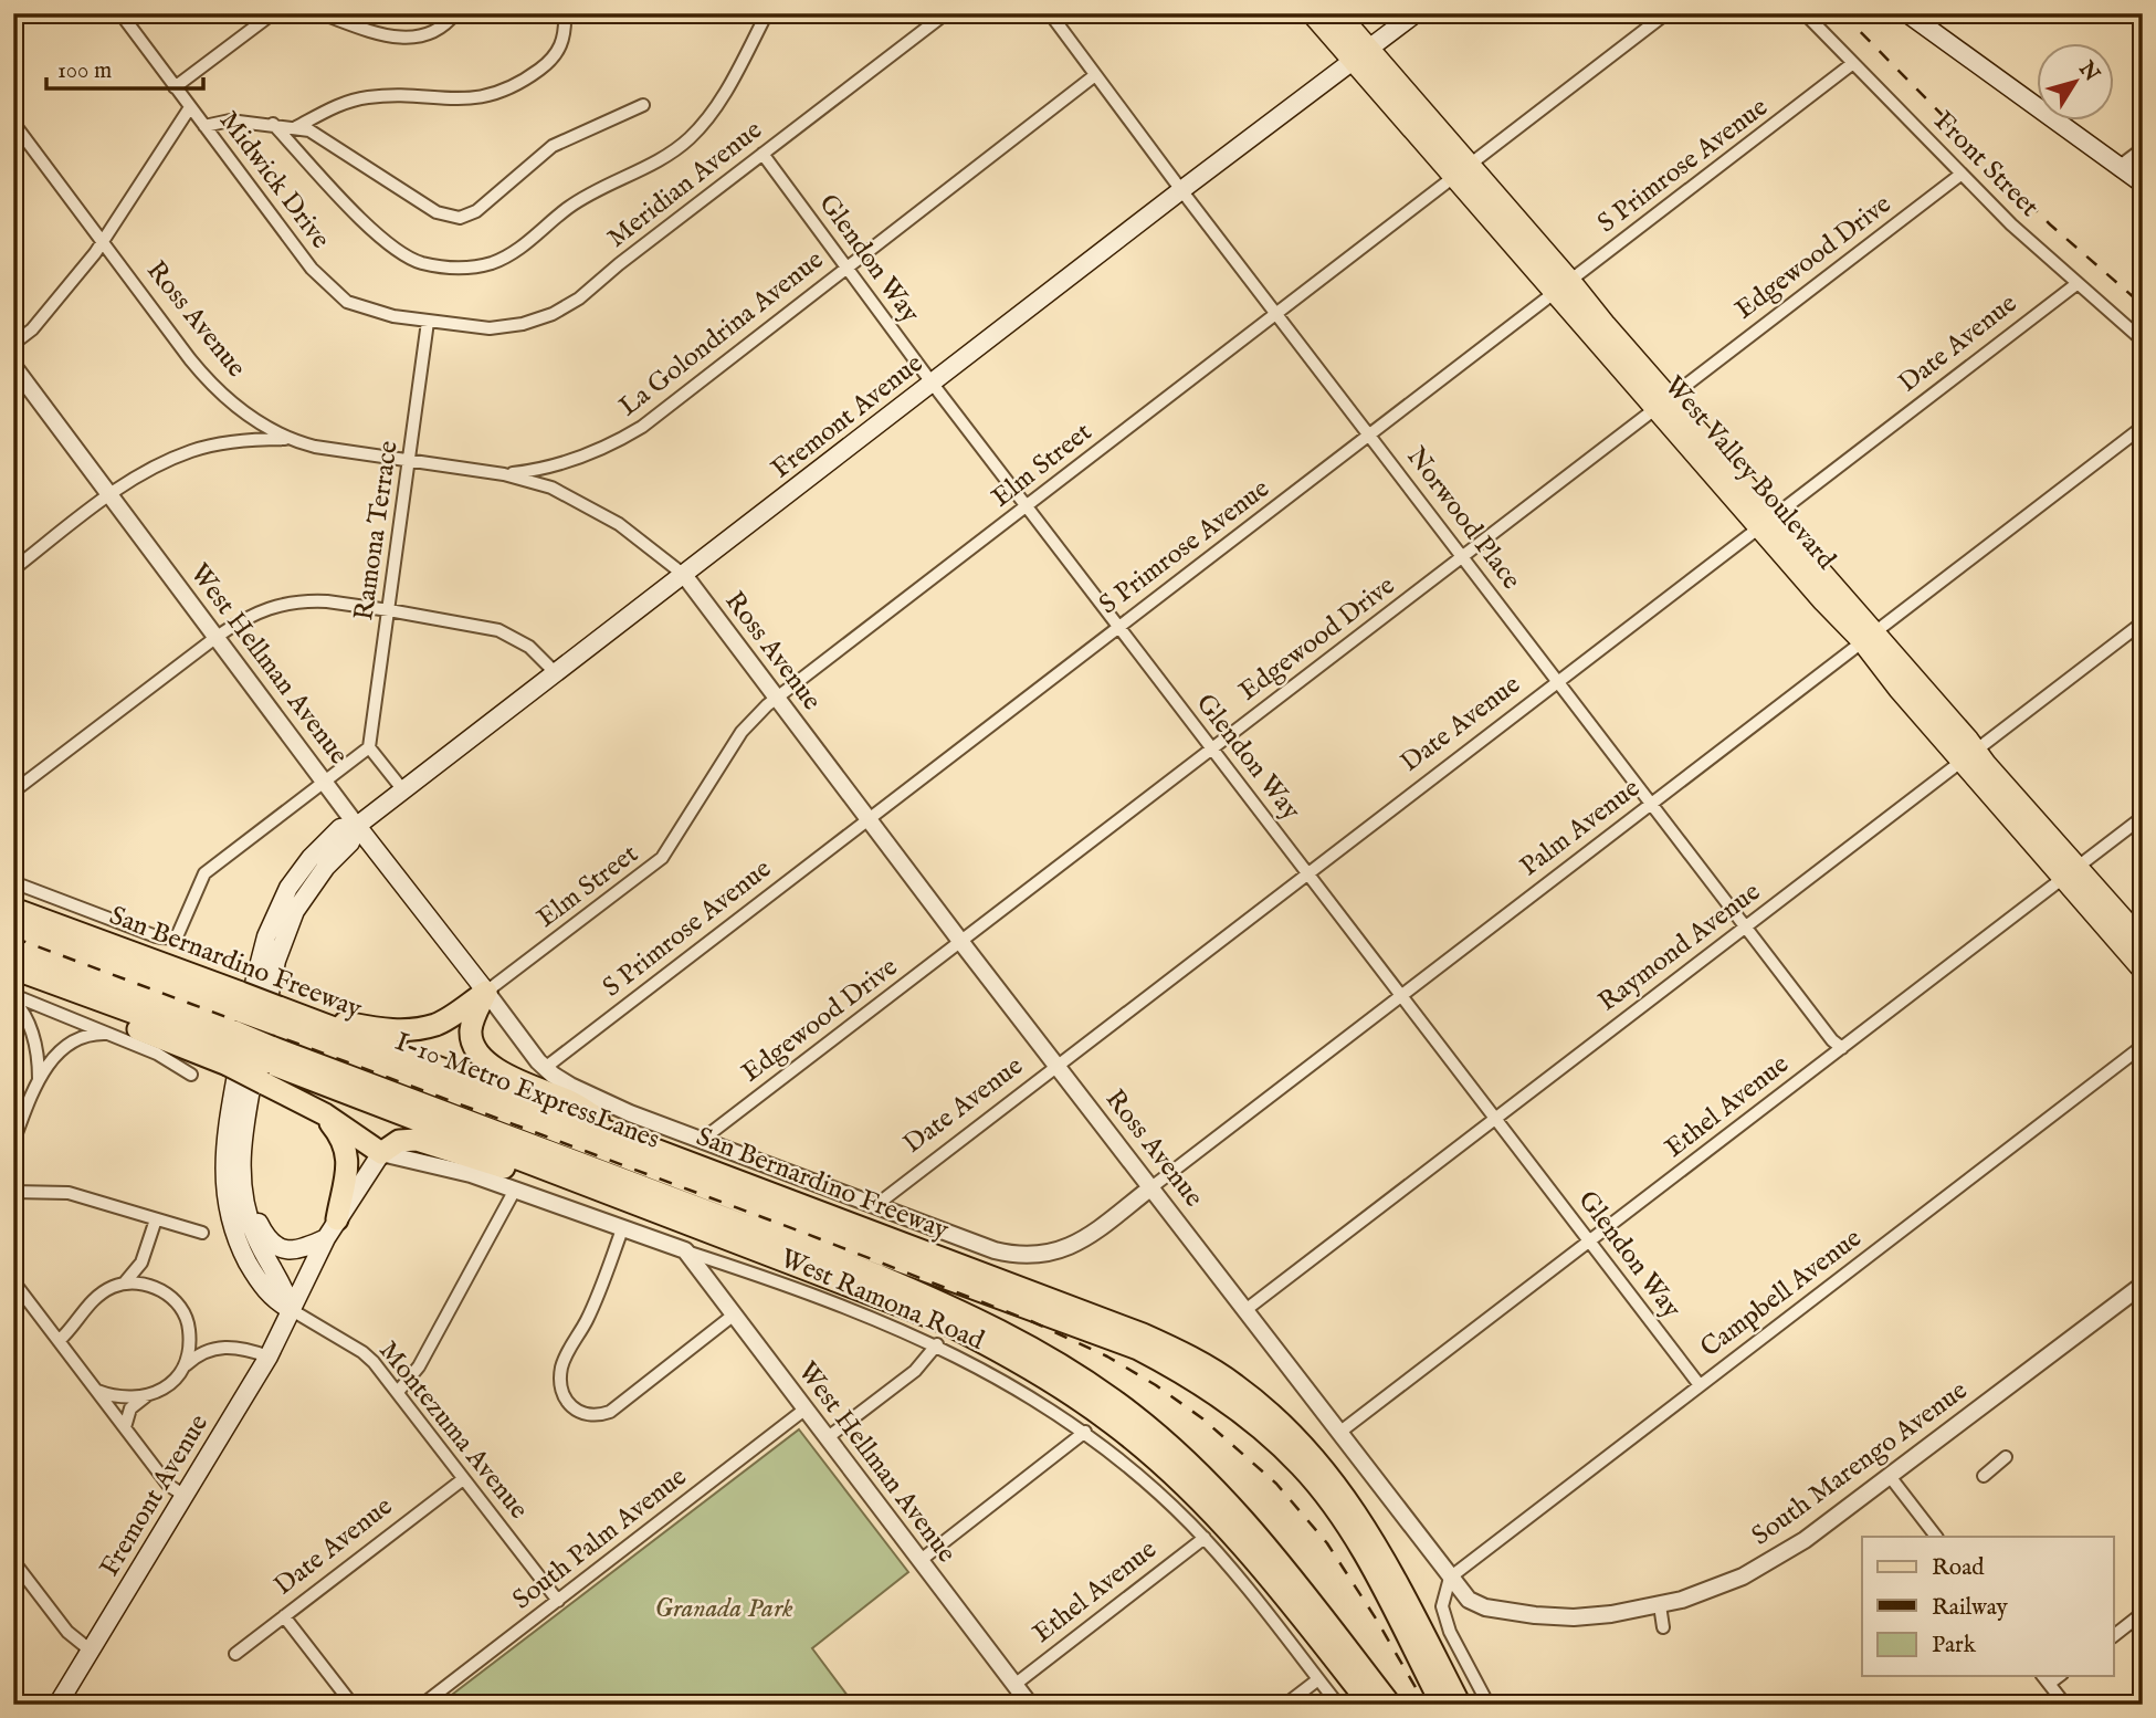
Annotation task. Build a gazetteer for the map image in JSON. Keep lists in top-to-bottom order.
{
  "streets": {
    "highway": ["San Bernardino Freeway", "I-10 Metro ExpressLanes"],
    "main road": ["Fremont Avenue", "West Valley Boulevard", "West Hellman Avenue"],
    "street": [
      "Front Street",
      "S Primrose Avenue",
      "Midwick Drive",
      "Meridian Avenue",
      "Edgewood Drive",
      "Glendon Way",
      "Ross Avenue",
      "La Golondrina Avenue",
      "Date Avenue",
      "Elm Street",
      "Norwood Place",
      "Ramona Terrace",
      "Palm Avenue",
      "Raymond Avenue",
      "Ethel Avenue",
      "Campbell Avenue",
      "West Ramona Road",
      "Montezuma Avenue",
      "South Marengo Avenue",
      "South Palm Avenue"
    ]
  },
  "crossings": [
    ["Front Street", "S Primrose Avenue"],
    ["Front Street", "Edgewood Drive"],
    ["Front Street", "Date Avenue"],
    ["S Primrose Avenue", "Glendon Way"],
    ["S Primrose Avenue", "Ross Avenue"],
    ["S Primrose Avenue", "West Valley Boulevard"],
    ["S Primrose Avenue", "Norwood Place"],
    ["Midwick Drive", "Meridian Avenue"],
    ["Midwick Drive", "Ramona Terrace"],
    ["Meridian Avenue", "Glendon Way"],
    ["Meridian Avenue", "Ramona Terrace"],
    ["Edgewood Drive", "Glendon Way"],
    ["Edgewood Drive", "Ross Avenue"],
    ["Edgewood Drive", "West Valley Boulevard"],
    ["Edgewood Drive", "Norwood Place"],
    ["Glendon Way", "La Golondrina Avenue"],
    ["Glendon Way", "Date Avenue"],
    ["Glendon Way", "Fremont Avenue"],
    ["Glendon Way", "Elm Street"],
    ["Glendon Way", "Palm Avenue"],
    ["Glendon Way", "Raymond Avenue"],
    ["Glendon Way", "Ethel Avenue"],
    ["Glendon Way", "Campbell Avenue"],
    ["Ross Avenue", "La Golondrina Avenue"],
    ["Ross Avenue", "Date Avenue"],
    ["Ross Avenue", "Fremont Avenue"],
    ["Ross Avenue", "Elm Street"],
    ["Ross Avenue", "Ramona Terrace"],
    ["Ross Avenue", "Palm Avenue"],
    ["Ross Avenue", "Raymond Avenue"],
    ["Ross Avenue", "Ethel Avenue"],
    ["Ross Avenue", "Campbell Avenue"],
    ["Ross Avenue", "South Marengo Avenue"],
    ["La Golondrina Avenue", "Norwood Place"],
    ["Date Avenue", "West Valley Boulevard"],
    ["Date Avenue", "Norwood Place"],
    ["Date Avenue", "Palm Avenue"],
    ["Date Avenue", "Montezuma Avenue"],
    ["Fremont Avenue", "West Valley Boulevard"],
    ["Fremont Avenue", "Norwood Place"],
    ["Fremont Avenue", "West Hellman Avenue"],
    ["Fremont Avenue", "Montezuma Avenue"],
    ["Elm Street", "West Valley Boulevard"],
    ["Elm Street", "Norwood Place"],
    ["Elm Street", "West Hellman Avenue"],
    ["West Valley Boulevard", "Palm Avenue"],
    ["West Valley Boulevard", "Raymond Avenue"],
    ["West Valley Boulevard", "Ethel Avenue"],
    ["Norwood Place", "Palm Avenue"],
    ["Norwood Place", "Raymond Avenue"],
    ["Norwood Place", "Ethel Avenue"],
    ["West Hellman Avenue", "Ethel Avenue"],
    ["West Hellman Avenue", "West Ramona Road"],
    ["West Hellman Avenue", "South Palm Avenue"],
    ["San Bernardino Freeway", "I-10 Metro ExpressLanes"],
    ["Ethel Avenue", "West Ramona Road"],
    ["Campbell Avenue", "South Marengo Avenue"],
    ["Montezuma Avenue", "South Palm Avenue"]
  ],
  "parks": ["Granada Park"],
  "legend": ["Road", "Railway", "Park"],
  "scale_bar": "100 m",
  "north": "top right"
}
